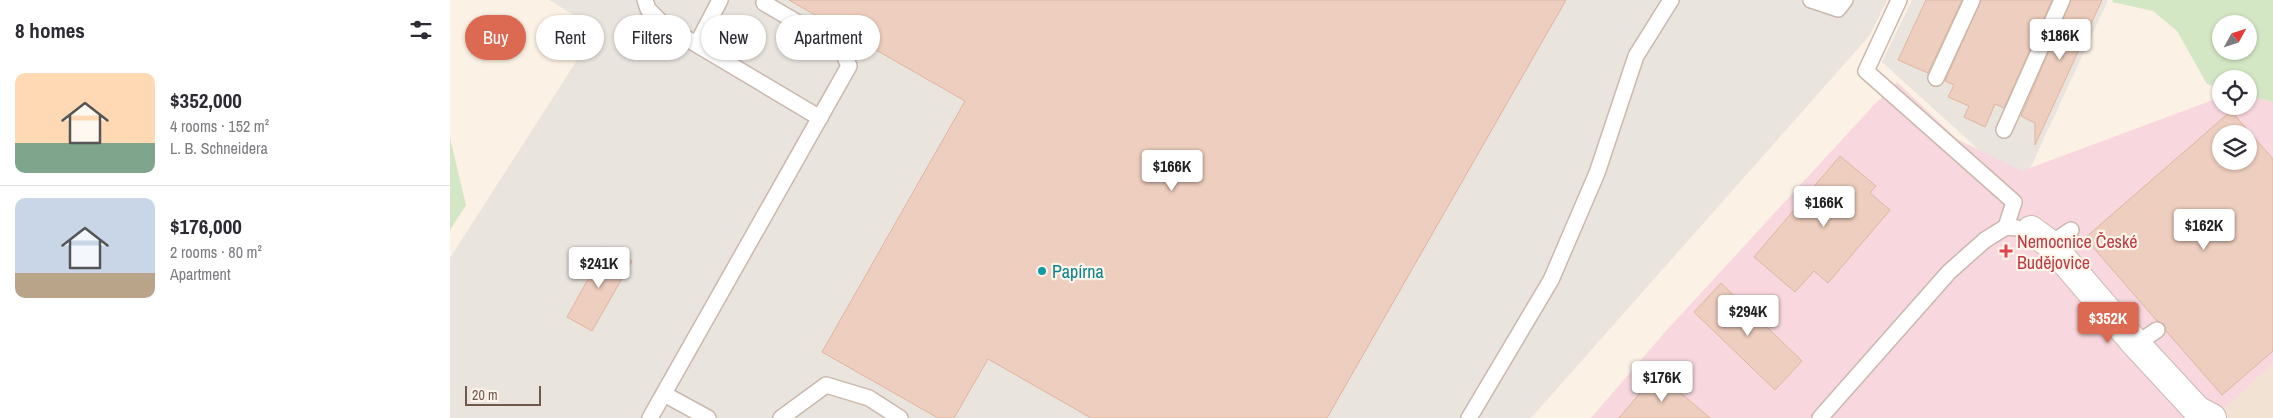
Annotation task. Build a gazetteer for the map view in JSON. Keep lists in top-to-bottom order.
{
  "places": {
    "health": ["Nemocnice České Budějovice"],
    "other": ["Papírna"]
  },
  "scale_bar": "20 m",
  "north": "top right",
  "page": {
    "heading": "8 homes",
    "chip": [
      "Buy",
      "Rent",
      "Filters",
      "New",
      "Apartment"
    ],
    "price": [
      "$186K",
      "$166K",
      "$166K",
      "$162K",
      "$241K",
      "$294K",
      "$352K",
      "$176K"
    ],
    "list": [
      {
        "name": "$352,000",
        "note": "4 rooms · 152 m² · L. B. Schneidera"
      },
      {
        "name": "$176,000",
        "note": "2 rooms · 80 m² · Apartment"
      }
    ],
    "scale": "20 m"
  }
}
